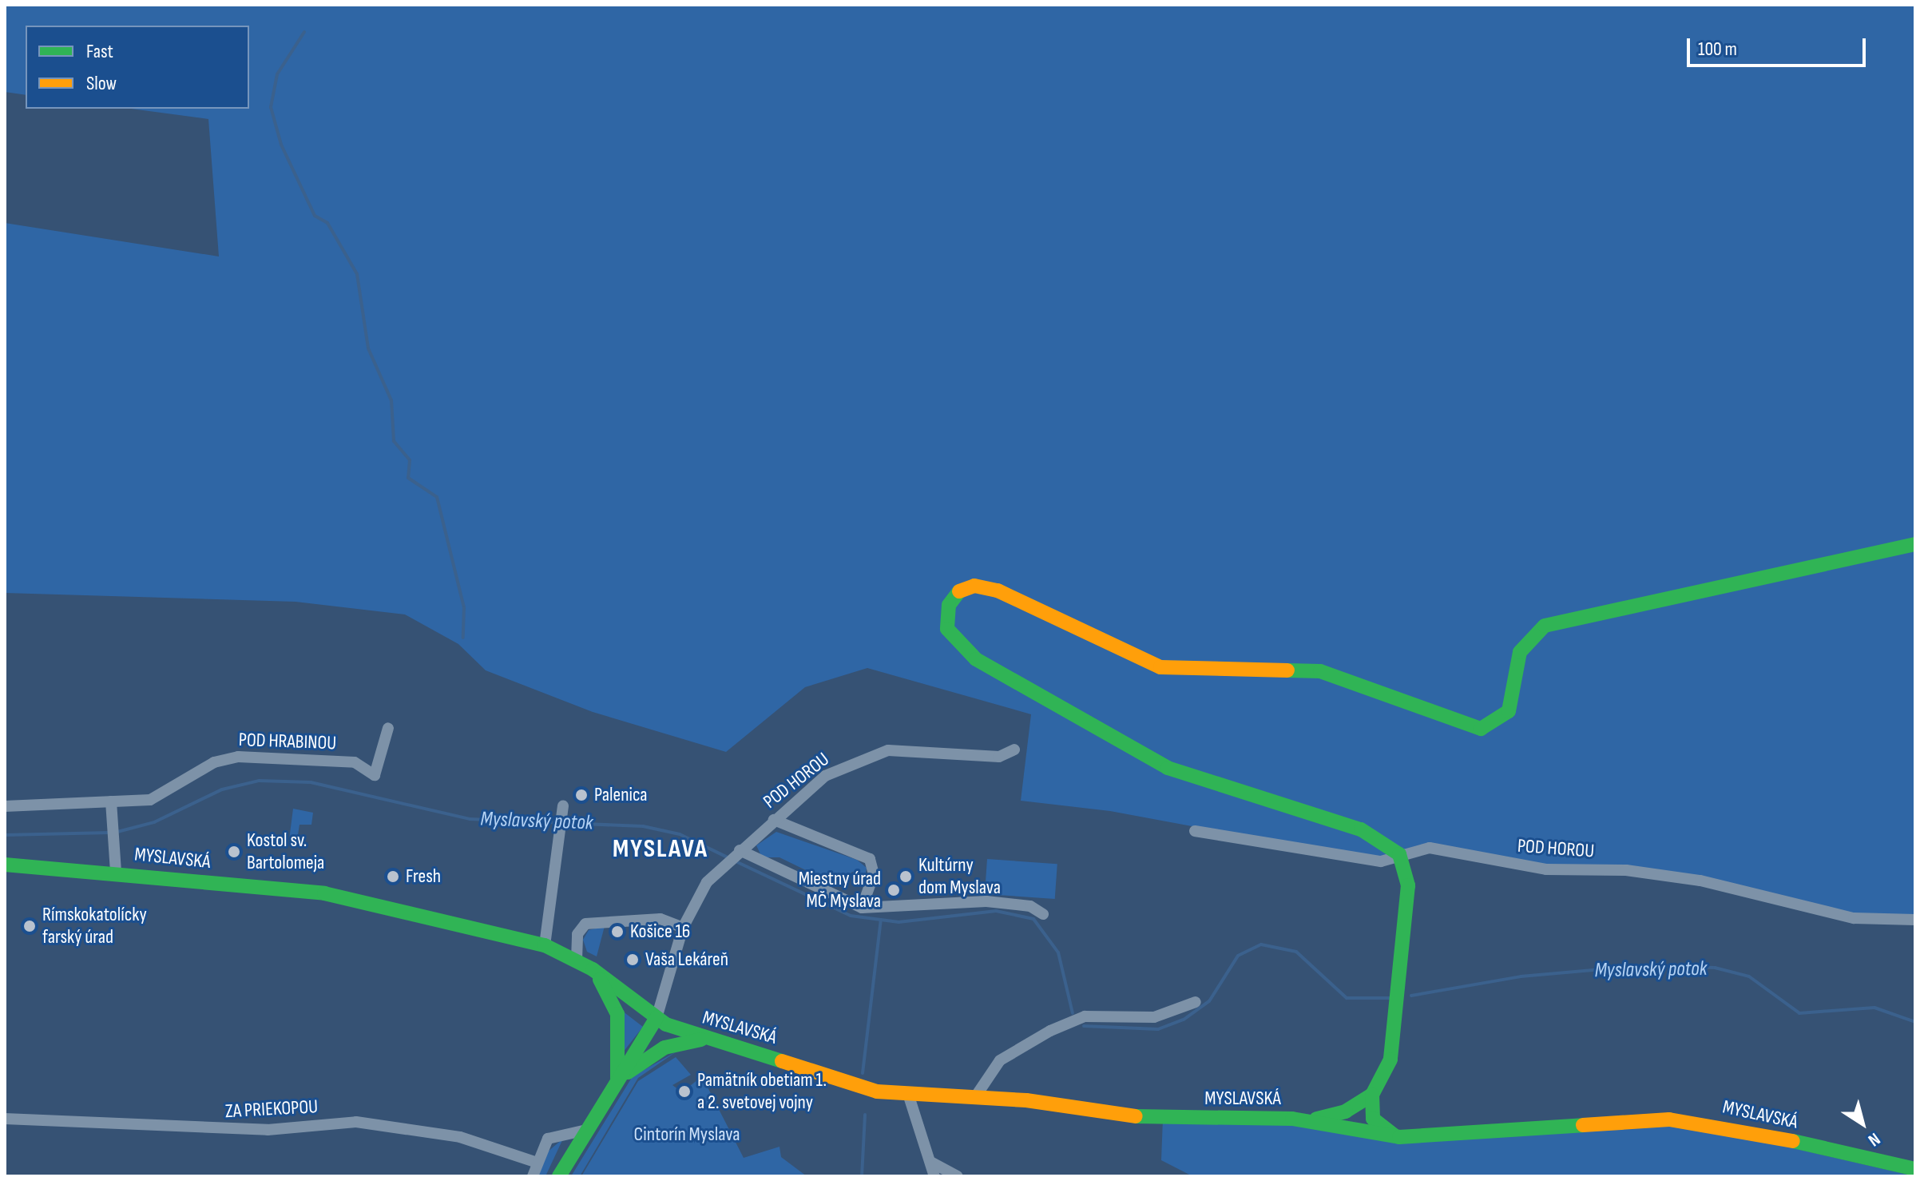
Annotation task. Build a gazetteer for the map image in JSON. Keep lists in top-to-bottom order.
{
  "streets": {
    "street": [
      "POD HRABINOU",
      "POD HOROU",
      "MYSLAVSKÁ",
      "ZA PRIEKOPOU"
    ]
  },
  "crossings": [
    ["POD HOROU", "MYSLAVSKÁ"]
  ],
  "districts": ["MYSLAVA"],
  "water": ["Myslavský potok"],
  "parks": ["Cintorín Myslava"],
  "places": [
    "Palenica",
    "Kostol sv. Bartolomeja",
    "Fresh",
    "Kultúrny dom Myslava",
    "Miestny úrad MČ Myslava",
    "Rímskokatolícky farský úrad",
    "Košice 16",
    "Vaša Lekáreň",
    "Pamätník obetiam 1. a 2. svetovej vojny"
  ],
  "legend": ["Fast", "Slow"],
  "scale_bar": "100 m",
  "north": "bottom right"
}
